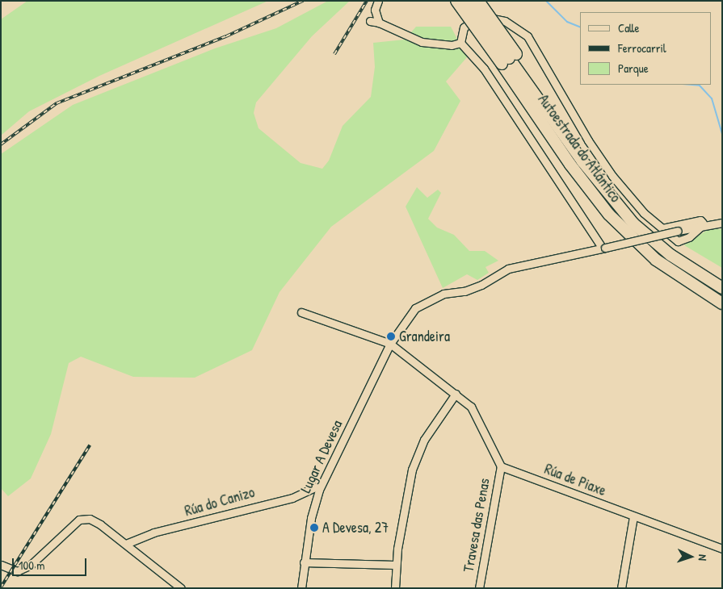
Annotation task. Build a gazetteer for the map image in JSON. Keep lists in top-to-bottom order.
{
  "streets": {
    "highway": ["Autoestrada do Atlántico"],
    "street": [
      "Lugar A Devesa",
      "Rúa de Piaxe",
      "Rúa do Canizo",
      "Travesa das Penas"
    ]
  },
  "crossings": [
    ["Lugar A Devesa", "Rúa do Canizo"],
    ["Rúa de Piaxe", "Travesa das Penas"]
  ],
  "places": ["Grandeira", "A Devesa, 27"],
  "legend": ["Calle", "Ferrocarril", "Parque"],
  "scale_bar": "100 m",
  "north": "right"
}
